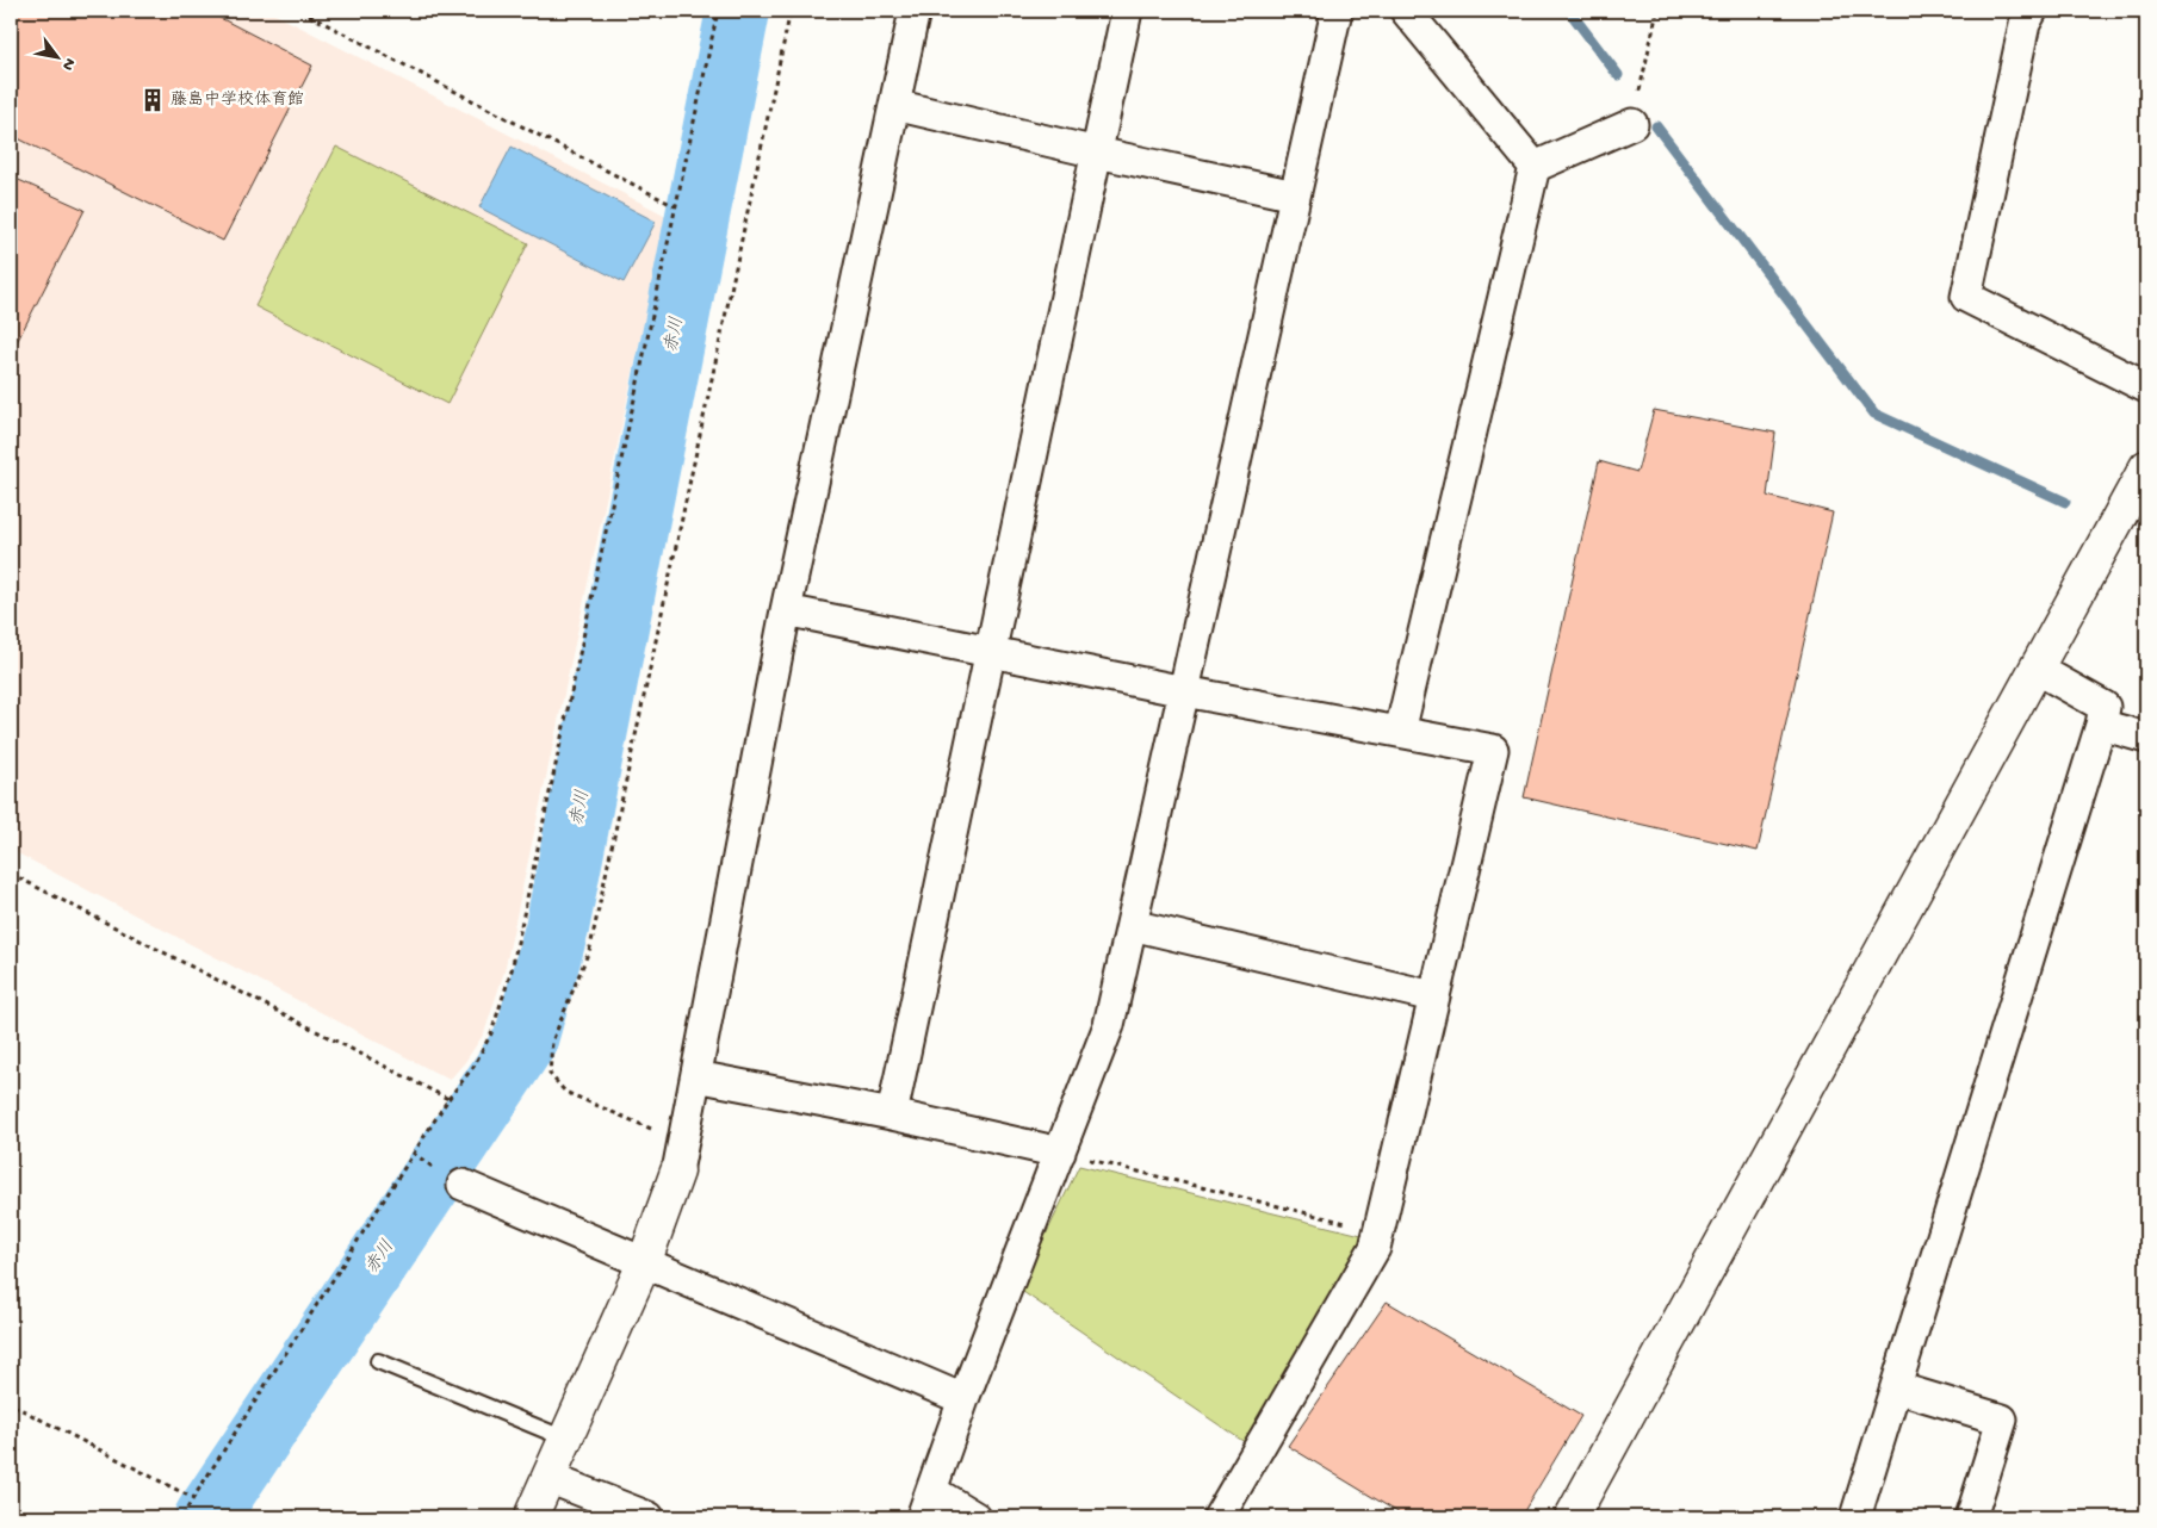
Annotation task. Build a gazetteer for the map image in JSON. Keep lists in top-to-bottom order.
{
  "water": ["赤川"],
  "places": {
    "building": ["藤島中学校体育館"]
  },
  "north": "bottom right"
}
